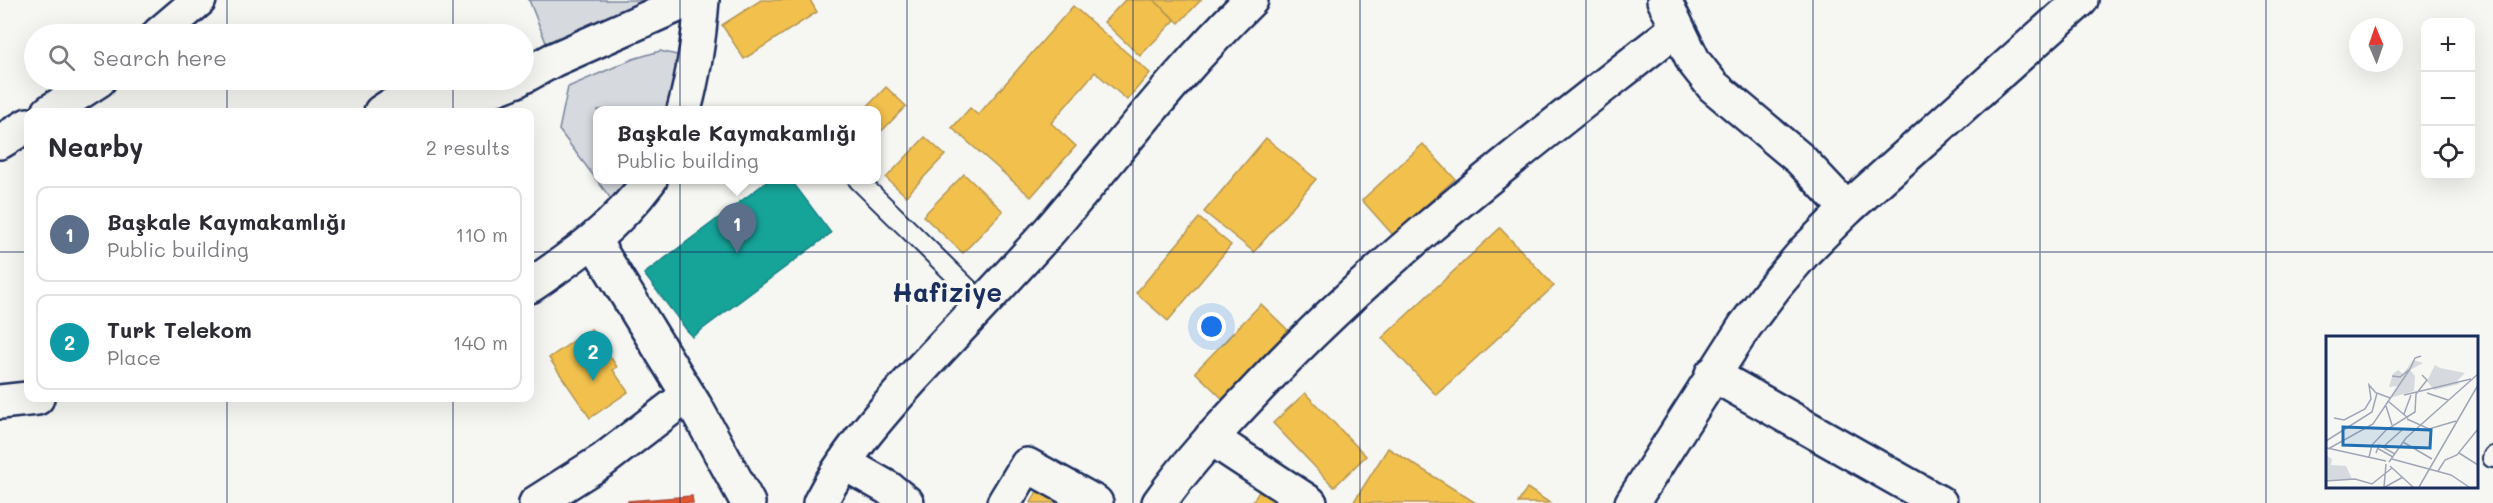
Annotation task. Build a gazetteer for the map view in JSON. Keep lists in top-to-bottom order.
{
  "districts": ["Hafiziye"],
  "north": "top",
  "page": {
    "map_buttons": ["+", "−"],
    "search": "Search here",
    "popup": ["Başkale Kaymakamlığı", "Public building"],
    "heading": ["Nearby", "2 results"],
    "list": [
      {
        "mark": "1",
        "name": "Başkale Kaymakamlığı",
        "note": "Public building",
        "value": "110 m"
      },
      {
        "mark": "2",
        "name": "Turk Telekom",
        "note": "Place",
        "value": "140 m"
      }
    ],
    "pins": ["1", "2"]
  }
}
